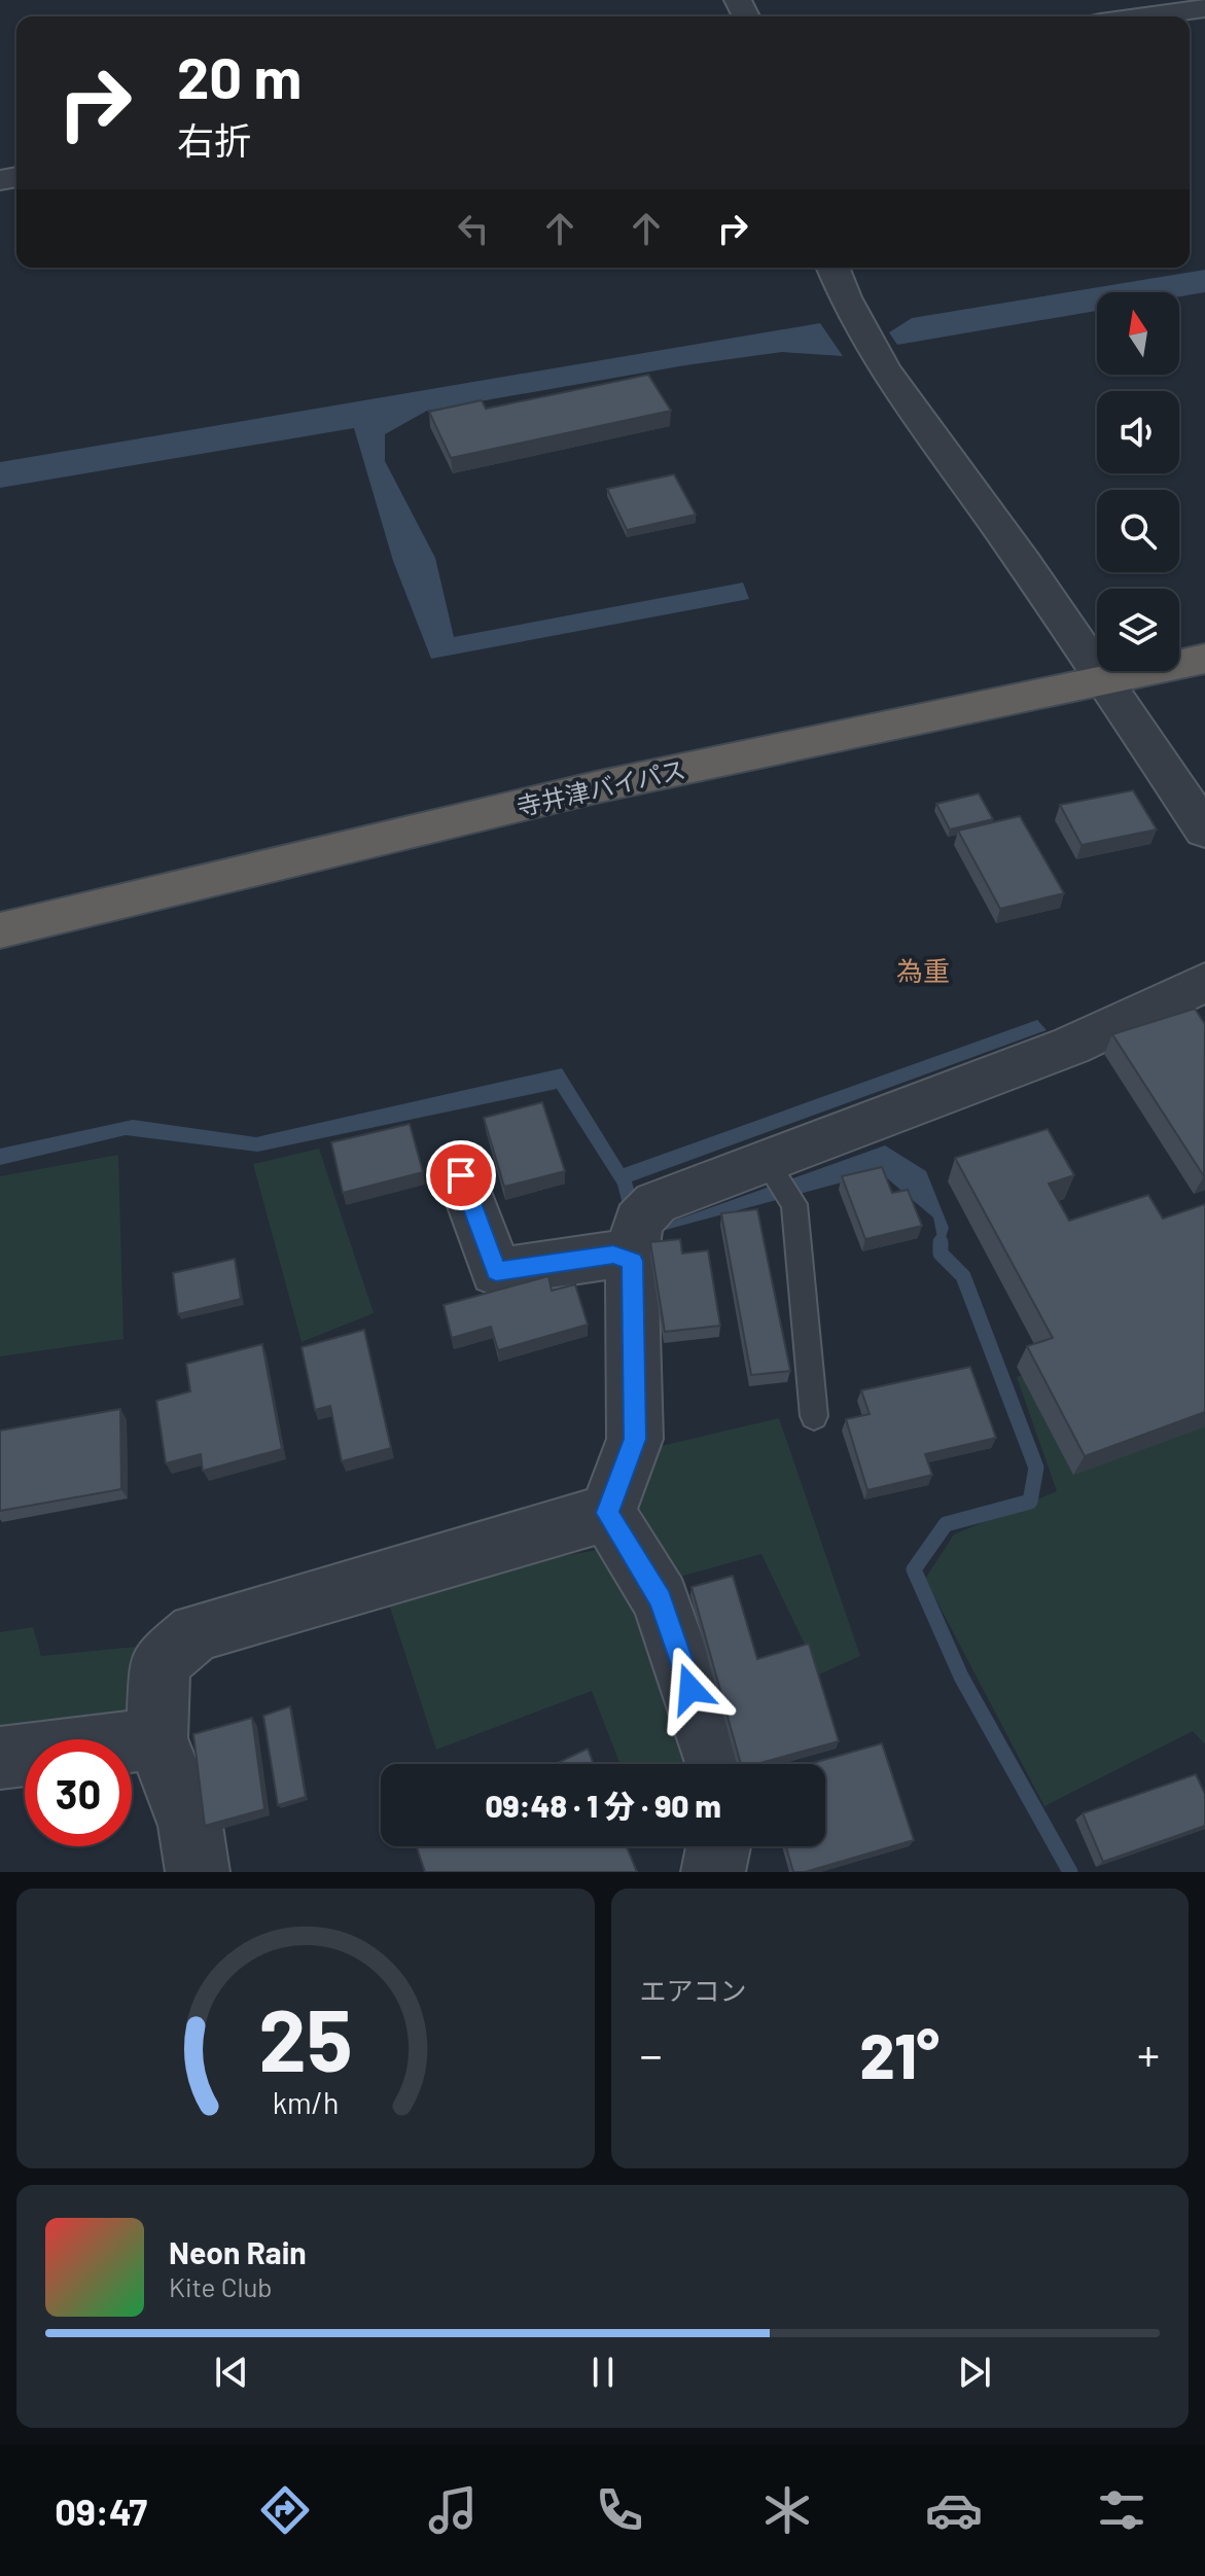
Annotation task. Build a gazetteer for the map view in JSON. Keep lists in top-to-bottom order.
{
  "streets": {
    "highway": ["寺井津バイパス"]
  },
  "districts": ["為重"],
  "north": "top",
  "page": {
    "turn": ["20 m", "右折"],
    "limit": "30",
    "trip": "09:48 · 1 分 · 90 m",
    "tile": "エアコン",
    "heat": ["−", "21°", "+"],
    "song": ["Neon Rain", "Kite Club"],
    "tabs": "09:47",
    "gauge": ["25", "km/h"]
  }
}
